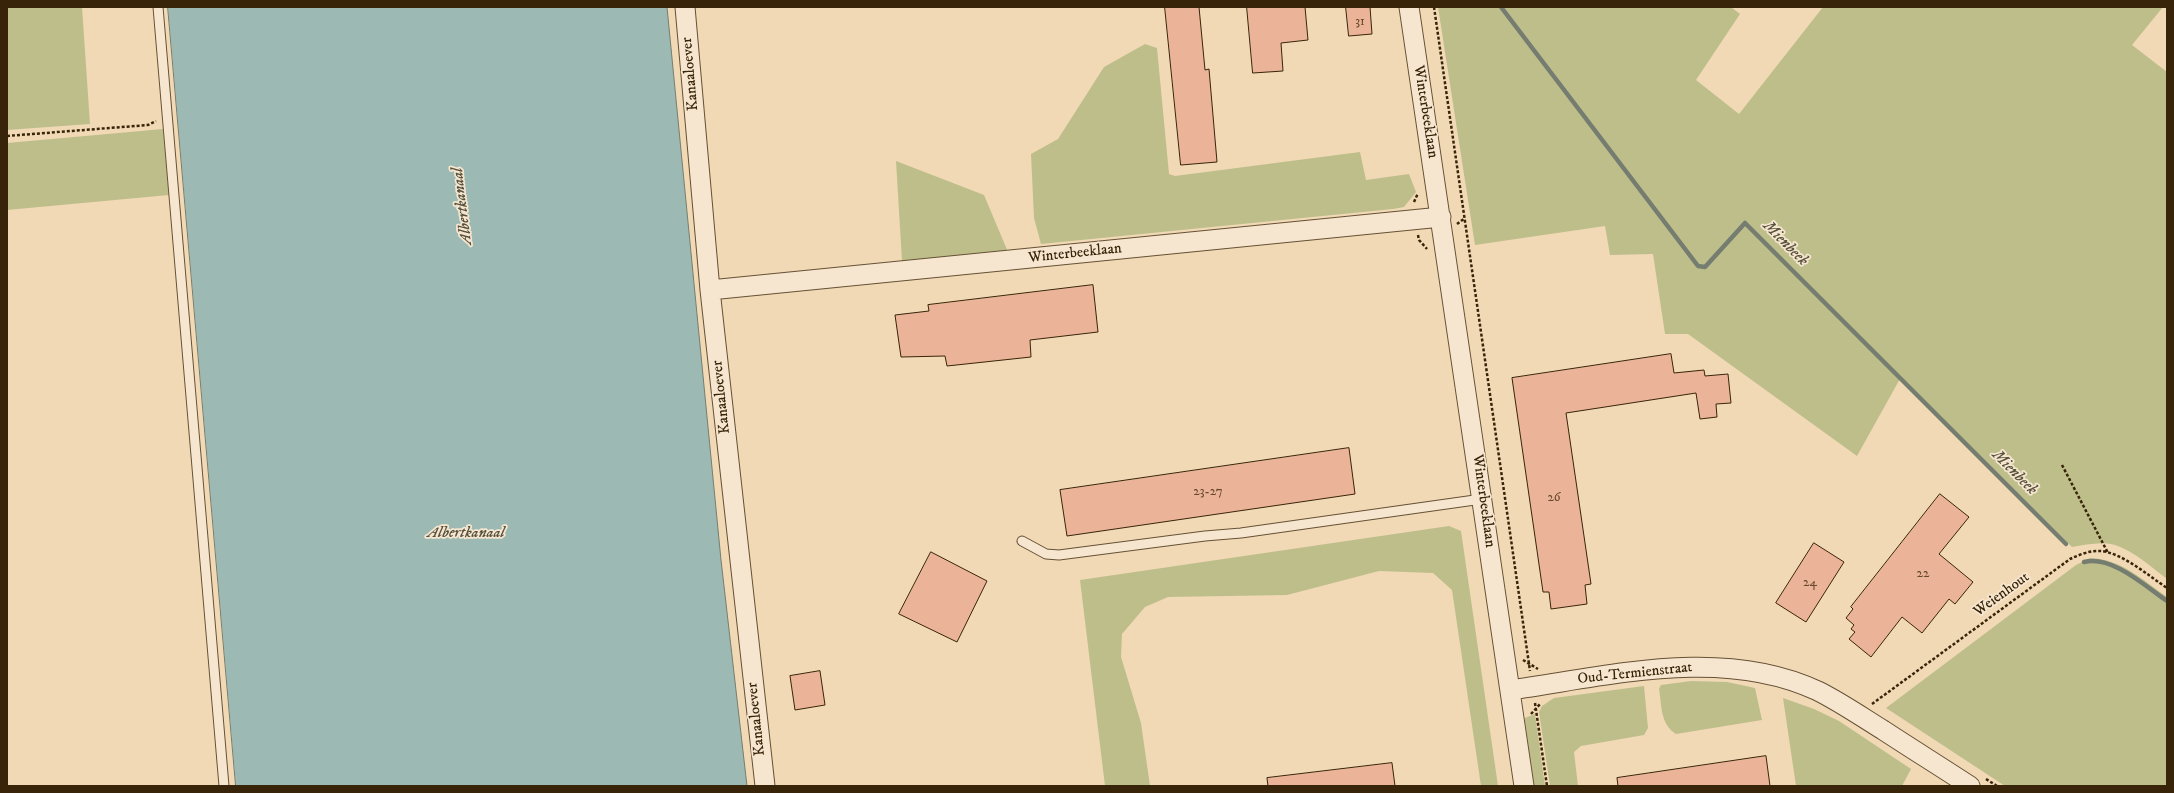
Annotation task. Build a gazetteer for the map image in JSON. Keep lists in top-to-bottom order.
{
  "streets": {
    "street": ["Kanaaloever", "Winterbeeklaan", "Oud-Termienstraat"],
    "path": ["Weienhout"]
  },
  "crossings": [
    ["Kanaaloever", "Winterbeeklaan"],
    ["Winterbeeklaan", "Oud-Termienstraat"],
    ["Weienhout", "Oud-Termienstraat"]
  ],
  "water": ["Albertkanaal", "Mienbeek"],
  "house_numbers": [
    "31",
    "23-27",
    "26",
    "22",
    "24"
  ]
}
